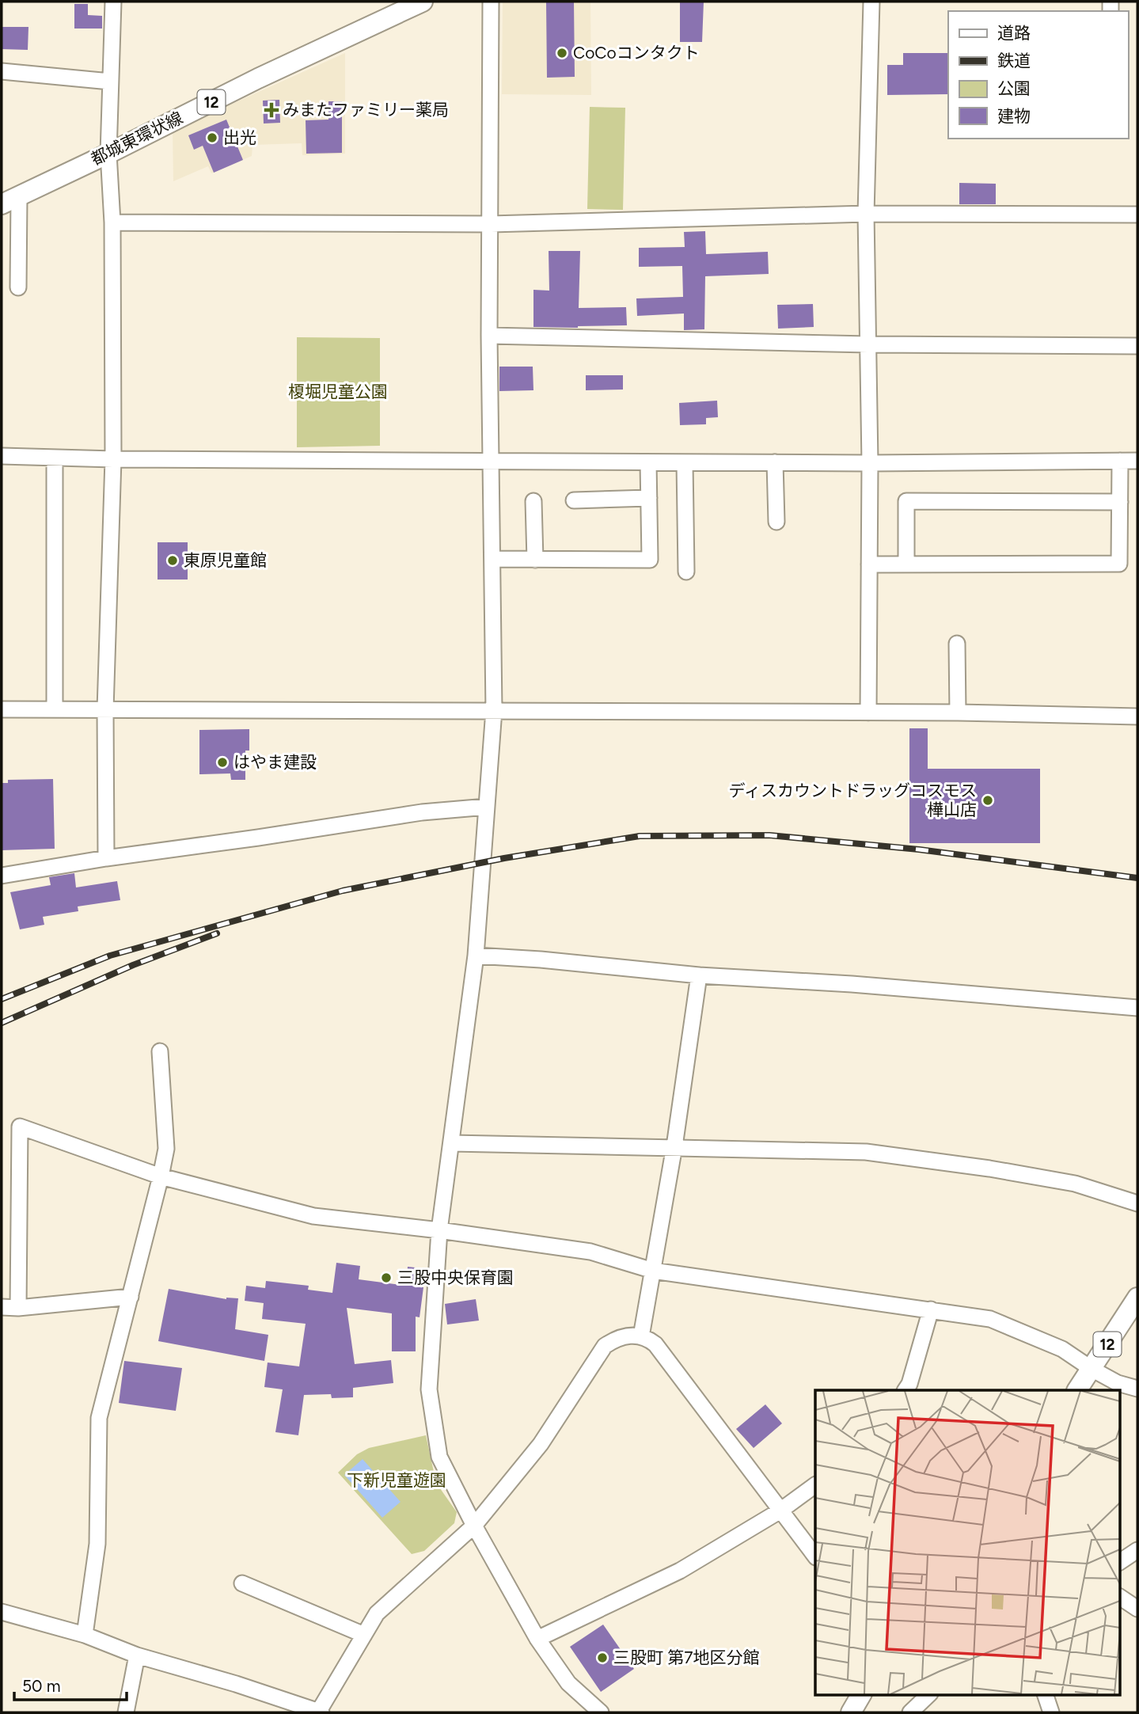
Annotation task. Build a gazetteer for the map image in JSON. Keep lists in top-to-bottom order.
{
  "streets": {
    "main road": ["12", "都城東環状線"]
  },
  "parks": ["榎堀児童公園", "下新児童遊園"],
  "places": {
    "other": [
      "CoCoコンタクト",
      "出光",
      "東原児童館",
      "はやま建設",
      "ディスカウントドラッグコスモス 樺山店",
      "三股中央保育園",
      "三股町 第7地区分館"
    ],
    "health": ["みまたファミリー薬局"]
  },
  "legend": [
    "道路",
    "鉄道",
    "公園",
    "建物"
  ],
  "scale_bar": "50 m"
}
